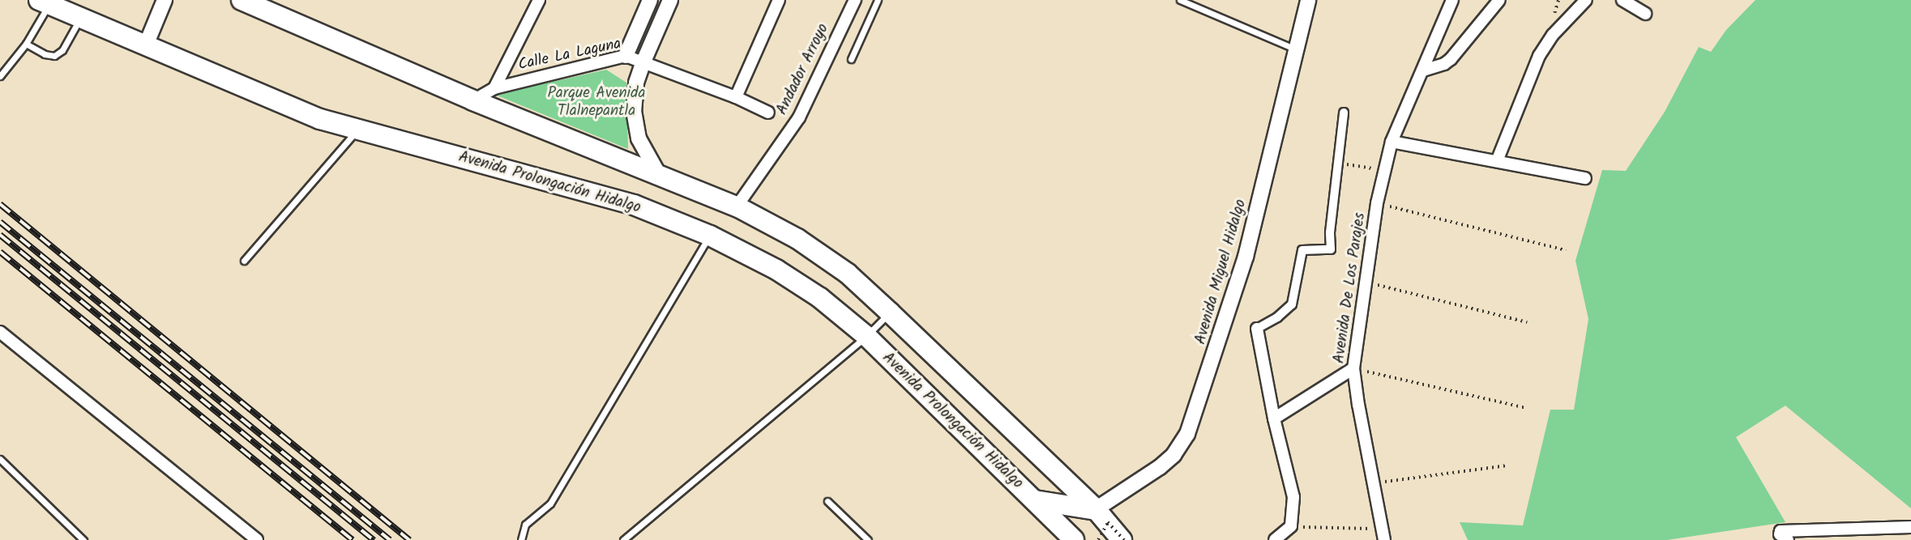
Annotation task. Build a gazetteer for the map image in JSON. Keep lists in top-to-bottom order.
{
  "streets": {
    "highway": ["Avenida Prolongación Hidalgo"],
    "street": [
      "Calle La Laguna",
      "Andador Arroyo",
      "Avenida Miguel Hidalgo",
      "Avenida De Los Parajes"
    ]
  },
  "parks": ["Parque Avenida Tlalnepantla"]
}
